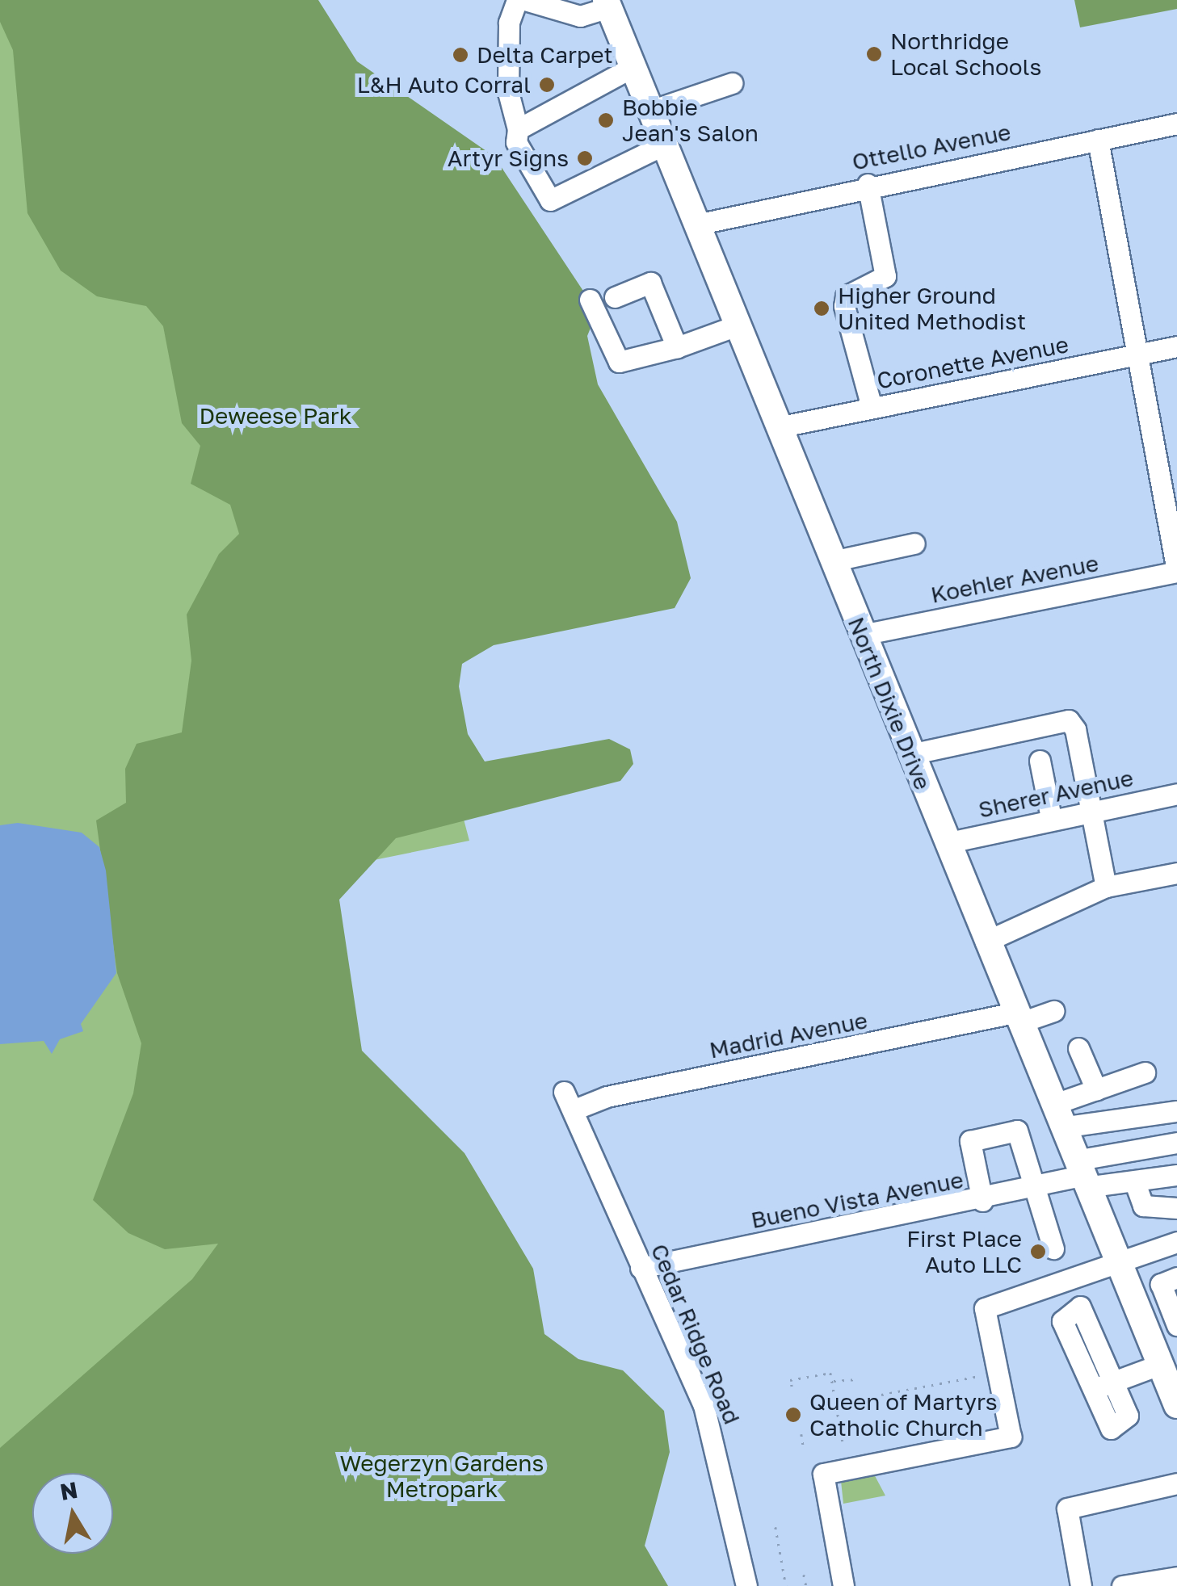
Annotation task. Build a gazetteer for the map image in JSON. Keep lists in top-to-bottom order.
{
  "streets": {
    "main road": ["North Dixie Drive"],
    "street": [
      "Ottello Avenue",
      "Coronette Avenue",
      "Koehler Avenue",
      "Sherer Avenue",
      "Madrid Avenue",
      "Bueno Vista Avenue",
      "Cedar Ridge Road"
    ]
  },
  "crossings": [
    ["Ottello Avenue", "North Dixie Drive"],
    ["Coronette Avenue", "North Dixie Drive"],
    ["Koehler Avenue", "North Dixie Drive"],
    ["North Dixie Drive", "Sherer Avenue"],
    ["North Dixie Drive", "Madrid Avenue"],
    ["North Dixie Drive", "Bueno Vista Avenue"],
    ["Madrid Avenue", "Cedar Ridge Road"],
    ["Bueno Vista Avenue", "Cedar Ridge Road"]
  ],
  "parks": ["Deweese Park", "Wegerzyn Gardens Metropark"],
  "places": [
    "Northridge Local Schools",
    "Delta Carpet",
    "L&H Auto Corral",
    "Bobbie Jean's Salon",
    "Artyr Signs",
    "Higher Ground United Methodist",
    "First Place Auto LLC",
    "Queen of Martyrs Catholic Church"
  ],
  "north": "top"
}
